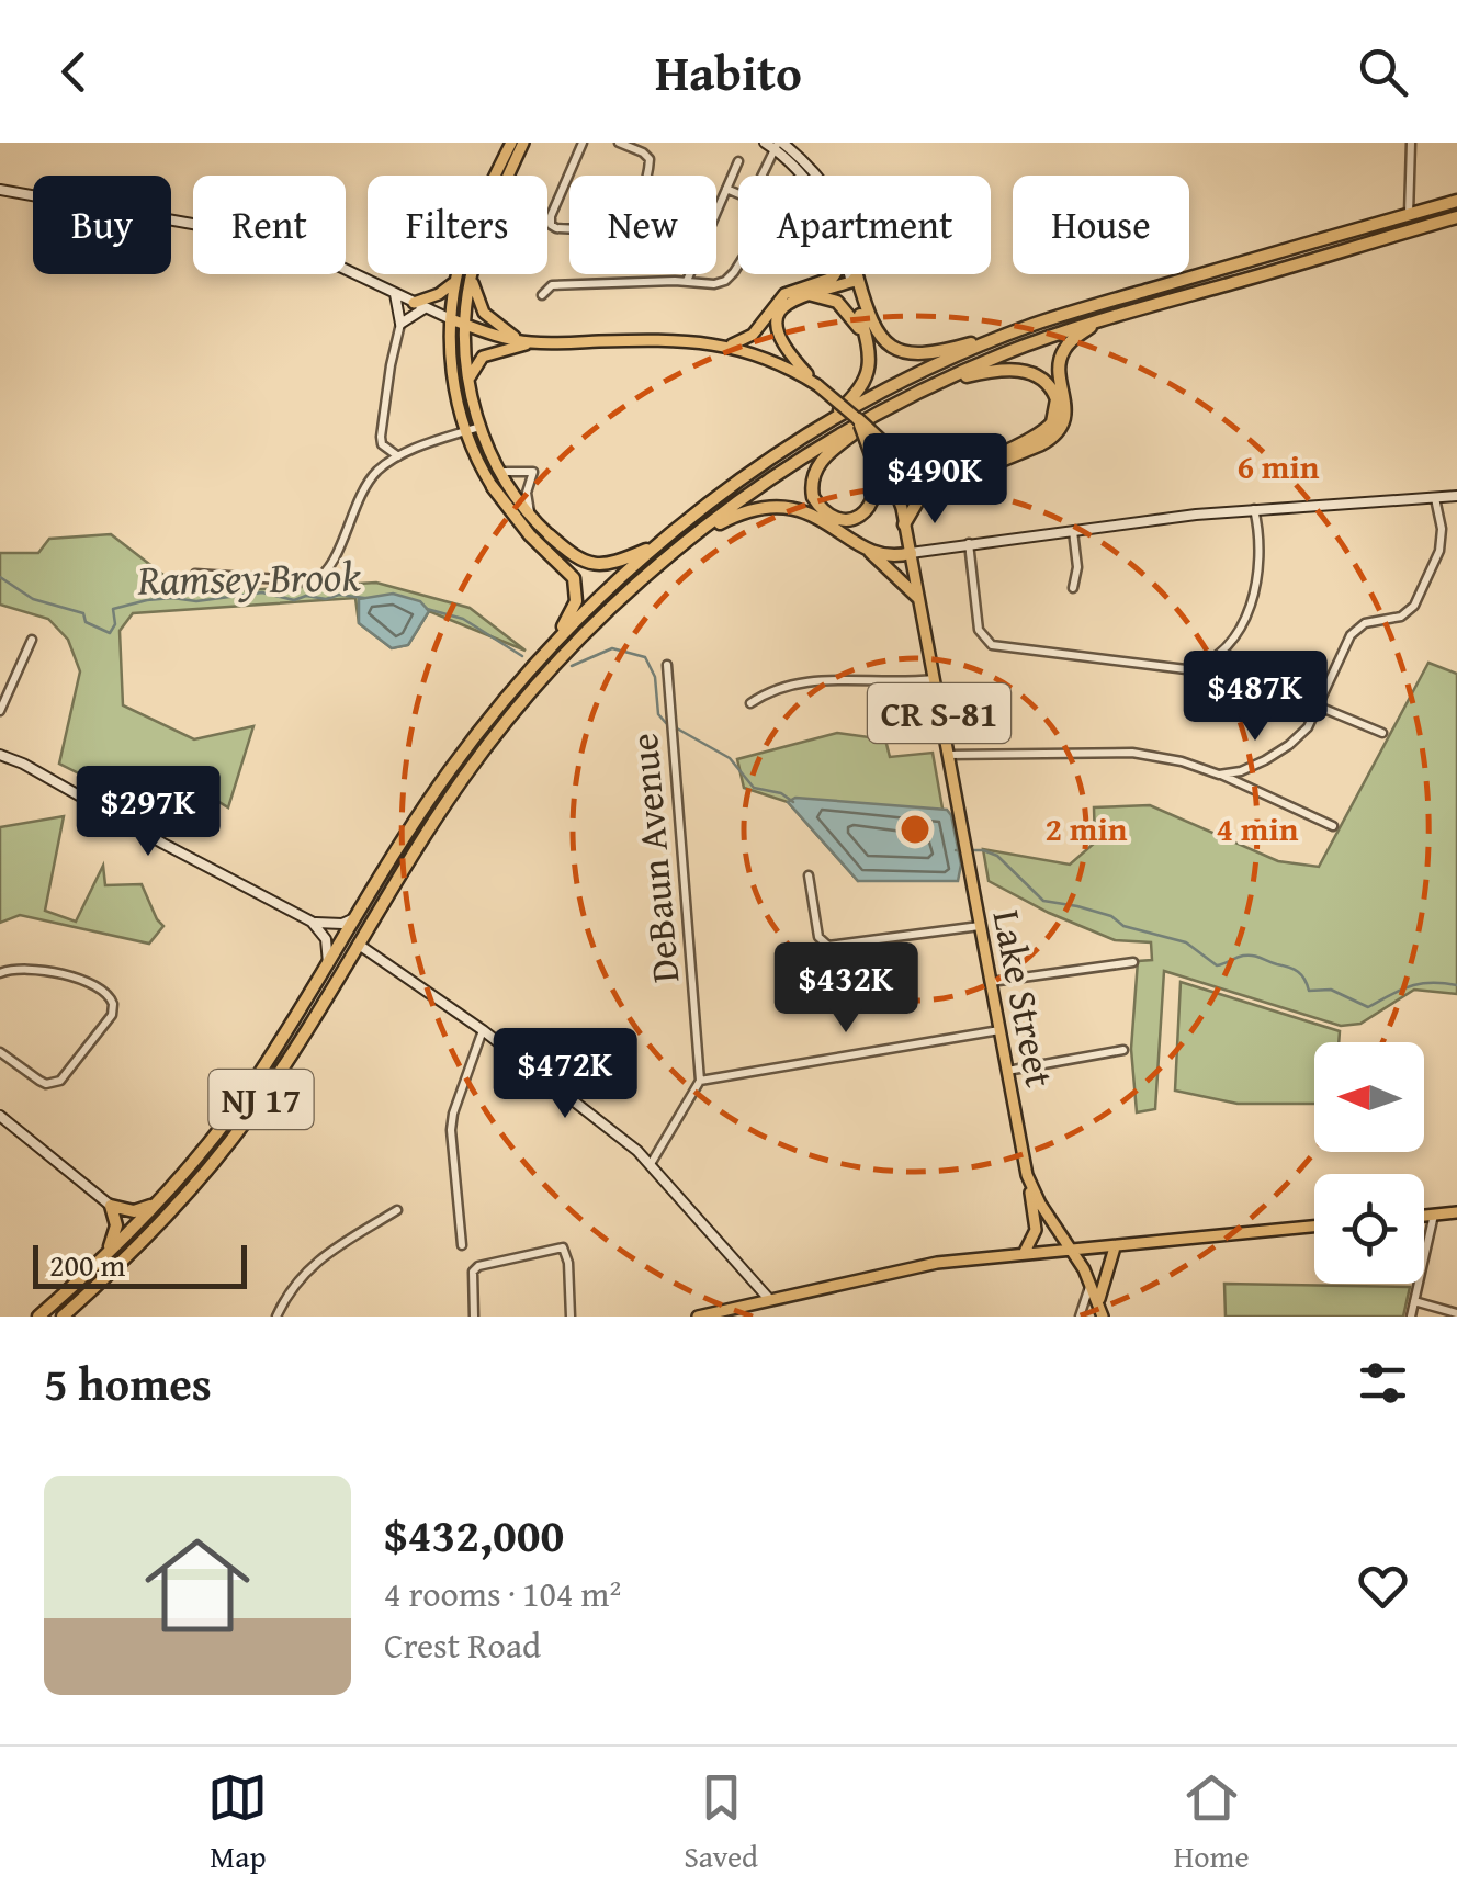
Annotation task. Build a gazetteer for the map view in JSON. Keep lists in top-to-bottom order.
{
  "streets": {
    "highway": ["NJ 17"],
    "main road": ["CR S-81", "Lake Street"],
    "street": ["DeBaun Avenue"]
  },
  "water": ["Ramsey Brook"],
  "scale_bar": "200 m",
  "north": "left",
  "page": {
    "header": "Habito",
    "chip": [
      "Buy",
      "Rent",
      "Filters",
      "New",
      "Apartment",
      "House"
    ],
    "price": [
      "$490K",
      "$487K",
      "$297K",
      "$432K",
      "$472K"
    ],
    "scale": "200 m",
    "heading": "5 homes",
    "list": [
      {
        "name": "$432,000",
        "note": "4 rooms · 104 m² · Crest Road"
      }
    ],
    "tabs": ["Map", "Saved", "Home"]
  },
  "rings": ["6 min", "2 min", "4 min"]
}
